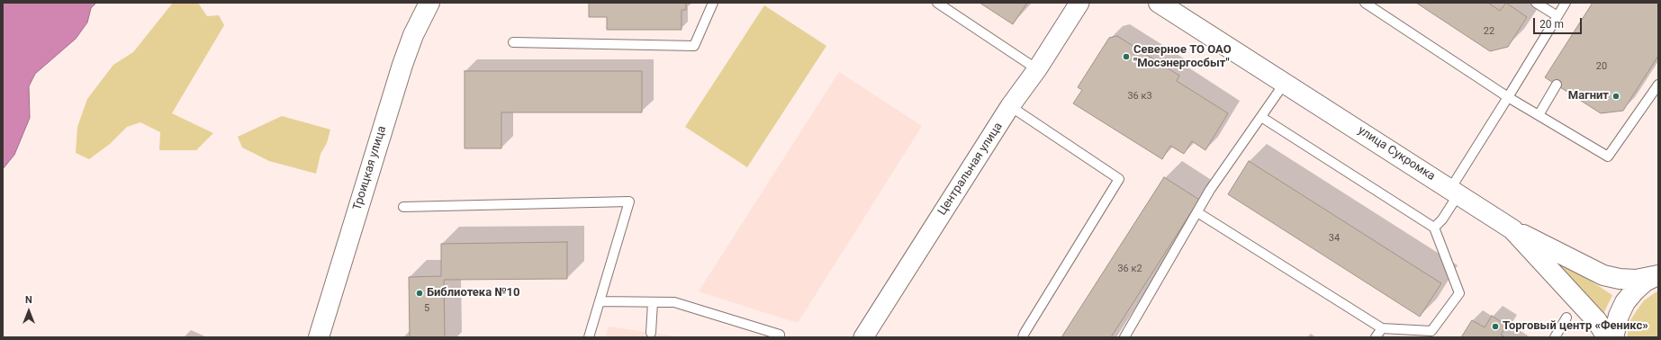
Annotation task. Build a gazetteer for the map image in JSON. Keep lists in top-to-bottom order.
{
  "streets": {
    "street": ["улица Сукромка", "Троицкая улица", "Центральная улица"]
  },
  "places": [
    "Северное ТО ОАО \"Мосэнергосбыт\"",
    "Магнит",
    "Библиотека №10",
    "Торговый центр «Феникс»"
  ],
  "house_numbers": [
    "22",
    "20",
    "36 к3",
    "34",
    "36 к2",
    "5"
  ],
  "scale_bar": "20 m",
  "north": "top"
}
